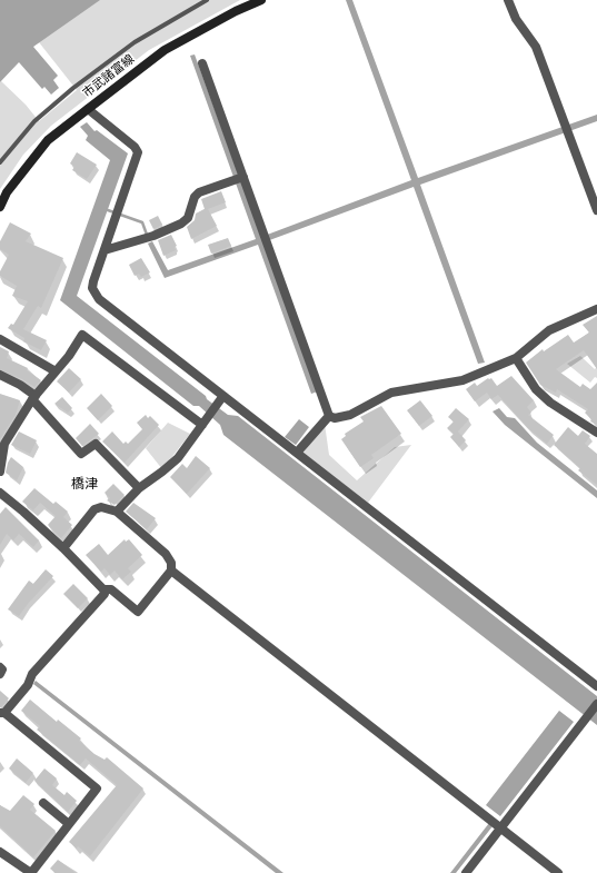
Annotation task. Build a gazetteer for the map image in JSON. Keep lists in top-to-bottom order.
{
  "streets": {
    "main road": ["市武諸富線"]
  },
  "districts": ["橋津"]
}
